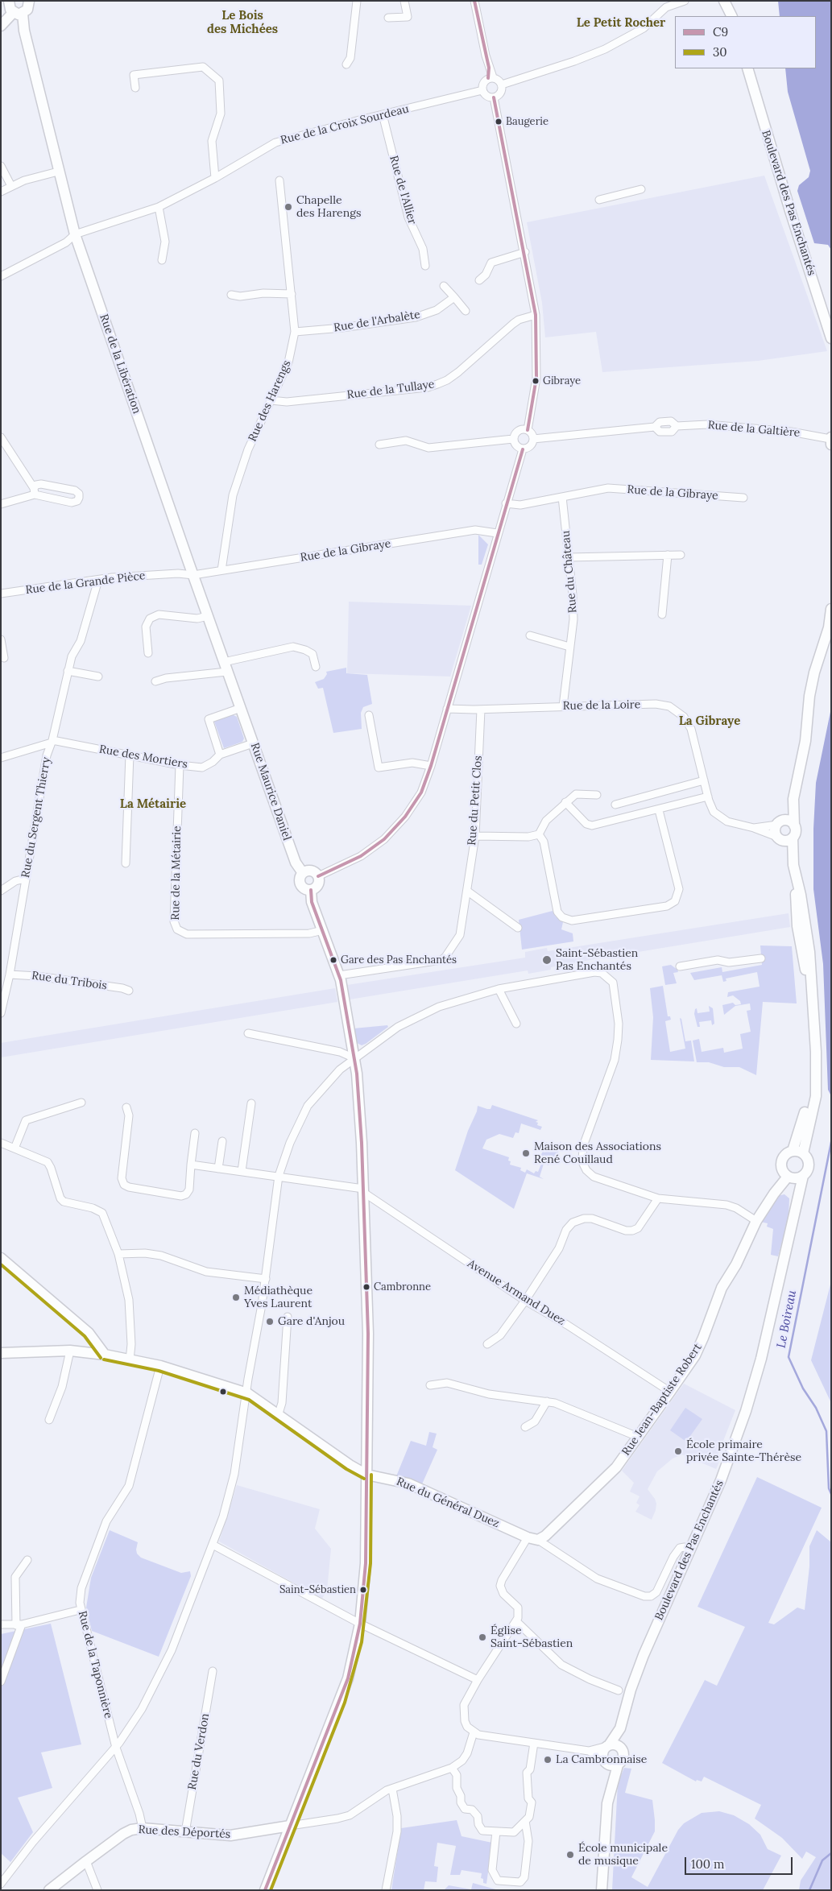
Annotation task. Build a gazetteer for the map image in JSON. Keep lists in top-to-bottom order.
{
  "streets": {
    "street": [
      "Rue de la Croix Sourdeau",
      "Rue de l'Allier",
      "Boulevard des Pas Enchantés",
      "Rue de l'Arbalète",
      "Rue de la Libération",
      "Rue de la Tullaye",
      "Rue des Harengs",
      "Rue de la Galtière",
      "Rue de la Gibraye",
      "Rue du Château",
      "Rue de la Grande Pièce",
      "Rue de la Loire",
      "Rue des Mortiers",
      "Rue Maurice Daniel",
      "Rue du Petit Clos",
      "Rue du Sergent Thierry",
      "Rue de la Métairie",
      "Rue du Tribois",
      "Avenue Armand Duez",
      "Rue Jean-Baptiste Robert",
      "Rue du Général Duez",
      "Rue de la Taponnière",
      "Rue du Verdon",
      "Rue des Déportés"
    ]
  },
  "crossings": [
    ["Rue de la Croix Sourdeau", "Rue de l'Allier"],
    ["Rue de la Croix Sourdeau", "Rue de la Libération"],
    ["Boulevard des Pas Enchantés", "Rue de la Loire"],
    ["Boulevard des Pas Enchantés", "Rue Jean-Baptiste Robert"],
    ["Rue de l'Arbalète", "Rue des Harengs"],
    ["Rue de la Libération", "Rue de la Gibraye"],
    ["Rue de la Libération", "Rue de la Grande Pièce"],
    ["Rue de la Libération", "Rue Maurice Daniel"],
    ["Rue de la Tullaye", "Rue des Harengs"],
    ["Rue des Harengs", "Rue de la Gibraye"],
    ["Rue de la Gibraye", "Rue du Château"],
    ["Rue de la Gibraye", "Rue de la Grande Pièce"],
    ["Rue du Château", "Rue de la Loire"],
    ["Rue de la Grande Pièce", "Rue du Sergent Thierry"],
    ["Rue de la Loire", "Rue du Petit Clos"],
    ["Rue des Mortiers", "Rue Maurice Daniel"],
    ["Rue des Mortiers", "Rue du Sergent Thierry"],
    ["Rue des Mortiers", "Rue de la Métairie"],
    ["Rue du Sergent Thierry", "Rue du Tribois"],
    ["Avenue Armand Duez", "Rue Jean-Baptiste Robert"],
    ["Rue Jean-Baptiste Robert", "Rue du Général Duez"],
    ["Rue de la Taponnière", "Rue des Déportés"],
    ["Rue du Verdon", "Rue des Déportés"]
  ],
  "districts": [
    "Le Bois des Michées",
    "Le Petit Rocher",
    "La Gibraye",
    "La Métairie"
  ],
  "water": ["Le Boireau"],
  "places": [
    "Baugerie",
    "Chapelle des Harengs",
    "Gibraye",
    "Gare des Pas Enchantés",
    "Saint-Sébastien Pas Enchantés",
    "Maison des Associations René Couillaud",
    "Cambronne",
    "Médiathèque Yves Laurent",
    "Gare d'Anjou",
    "École primaire privée Sainte-Thérèse",
    "Saint-Sébastien",
    "Église Saint-Sébastien",
    "La Cambronnaise",
    "École municipale de musique"
  ],
  "lines": ["transit line C9", "transit line 30"],
  "legend": ["C9", "30"],
  "scale_bar": "100 m"
}
